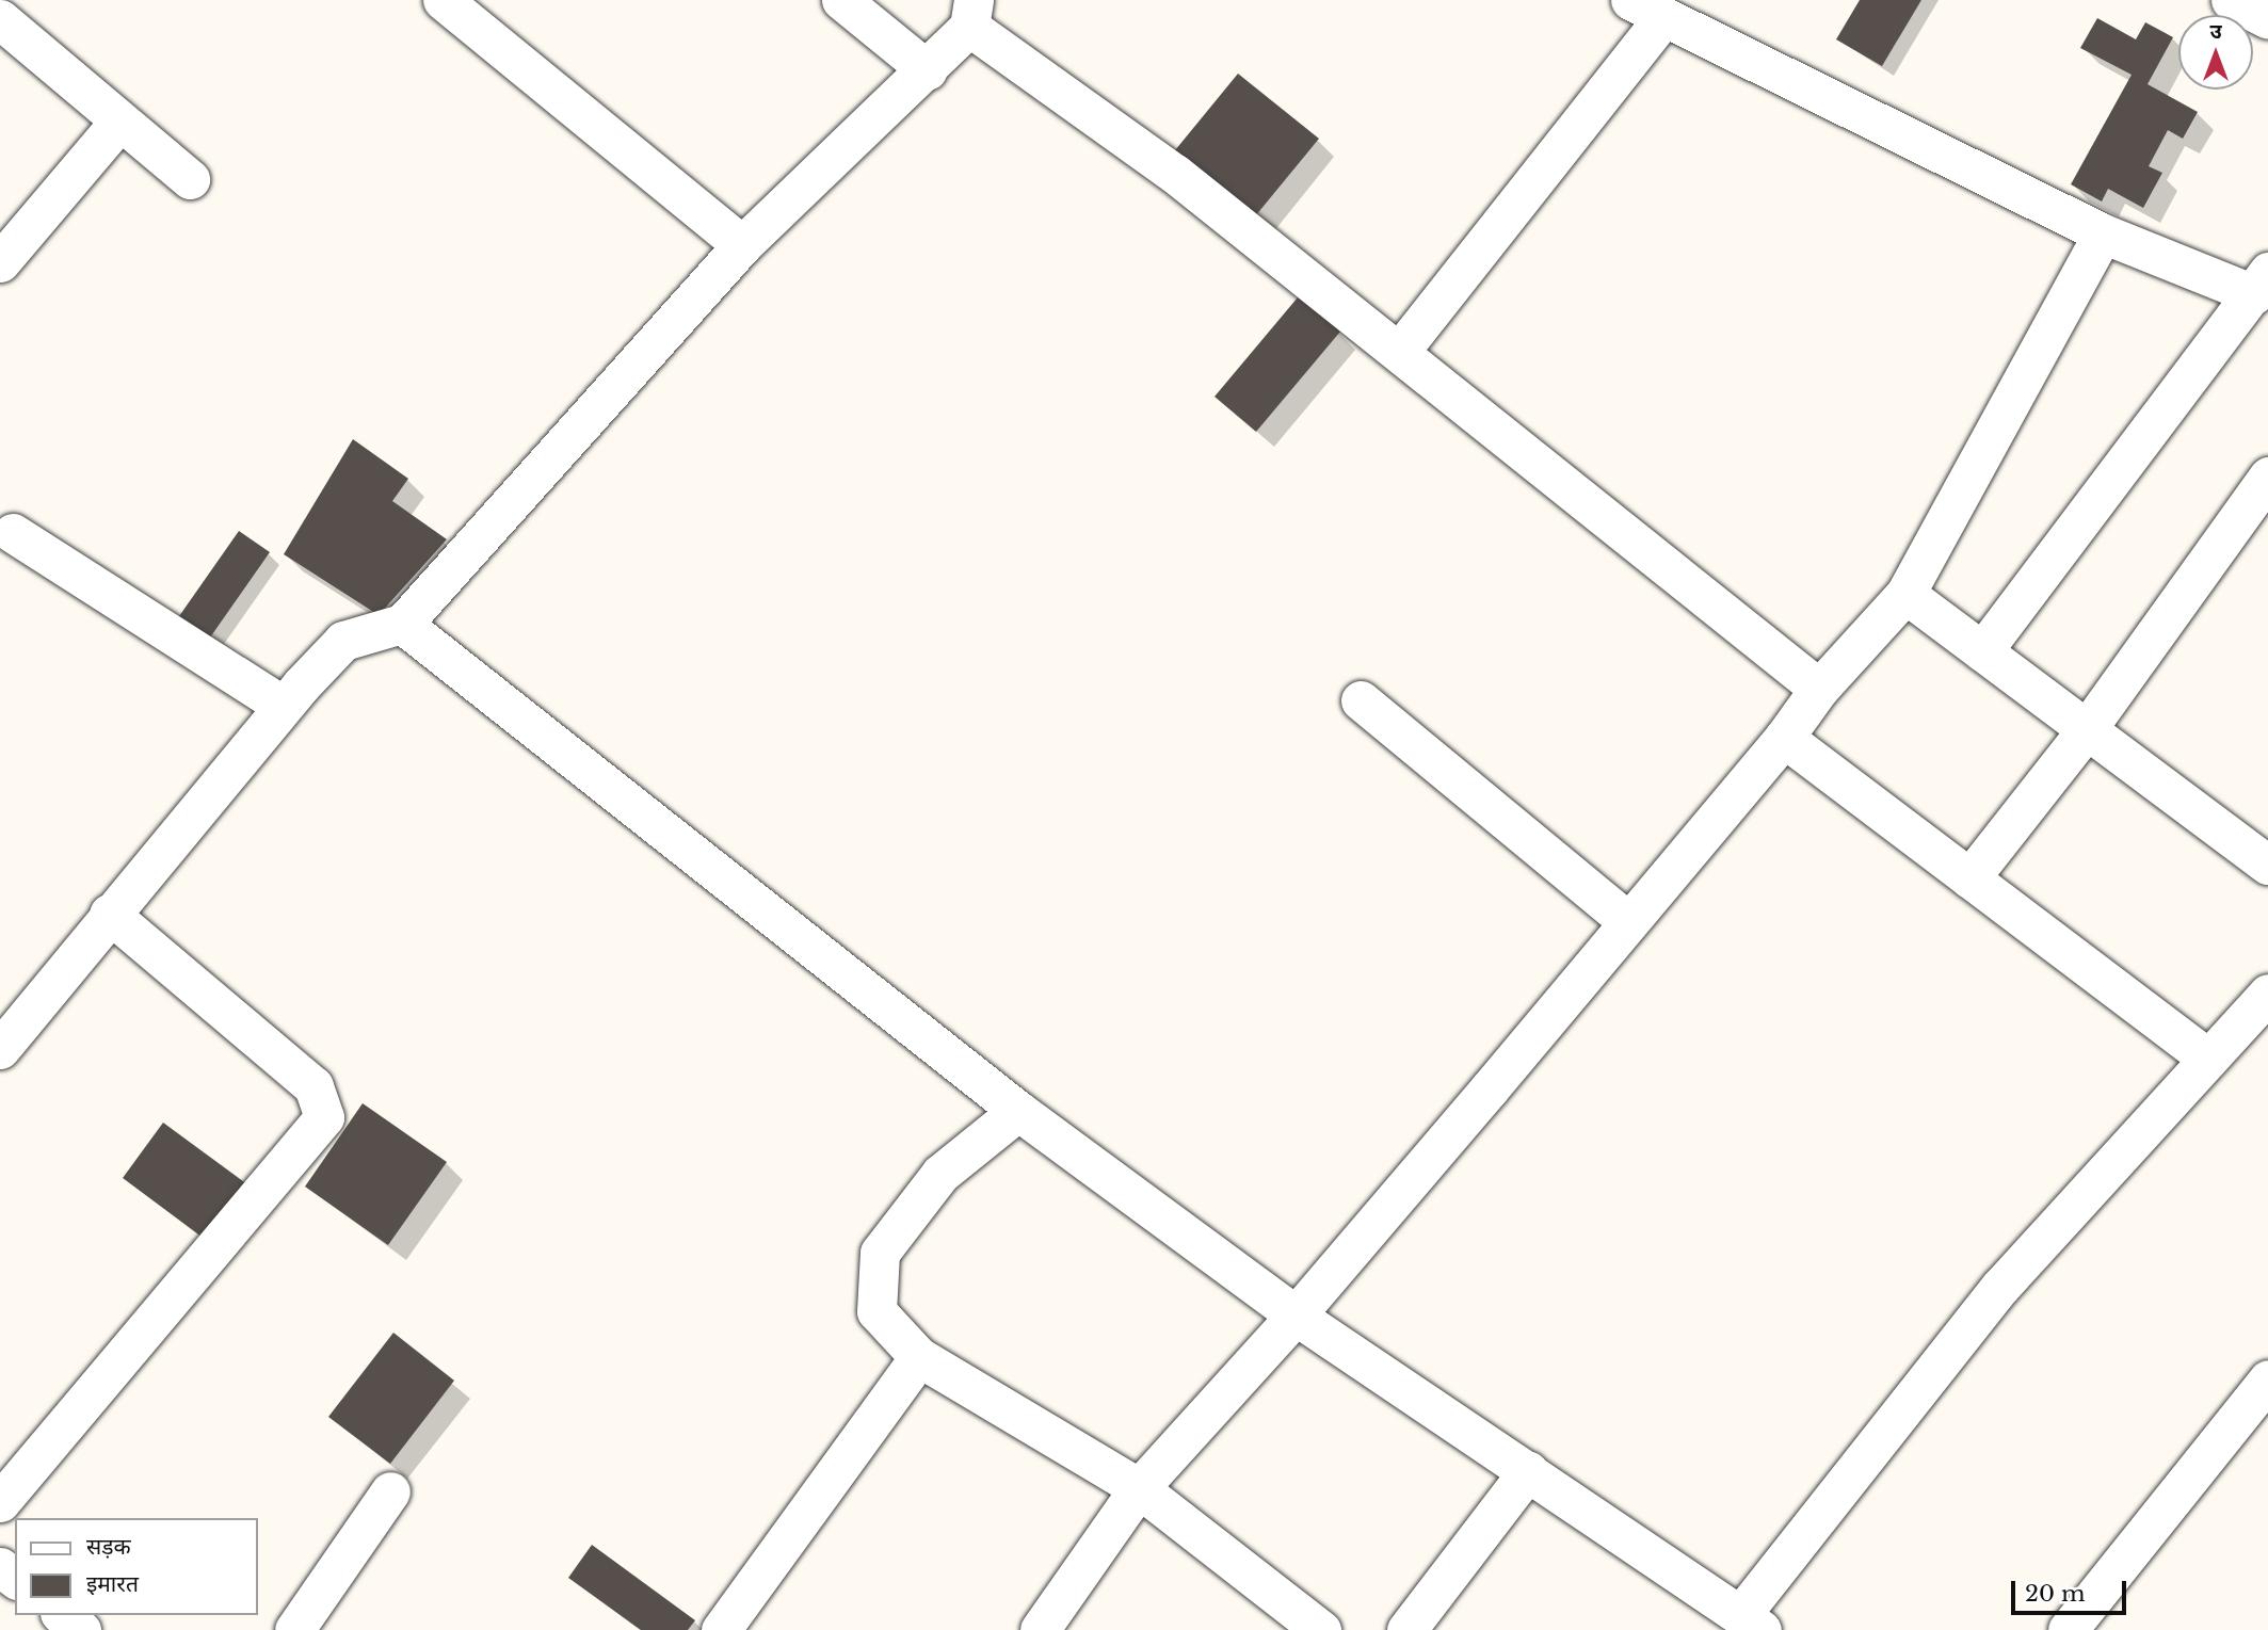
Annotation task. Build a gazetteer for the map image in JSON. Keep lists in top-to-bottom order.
{
  "legend": ["सड़क", "इमारत"],
  "scale_bar": "20 m",
  "north": "top"
}
